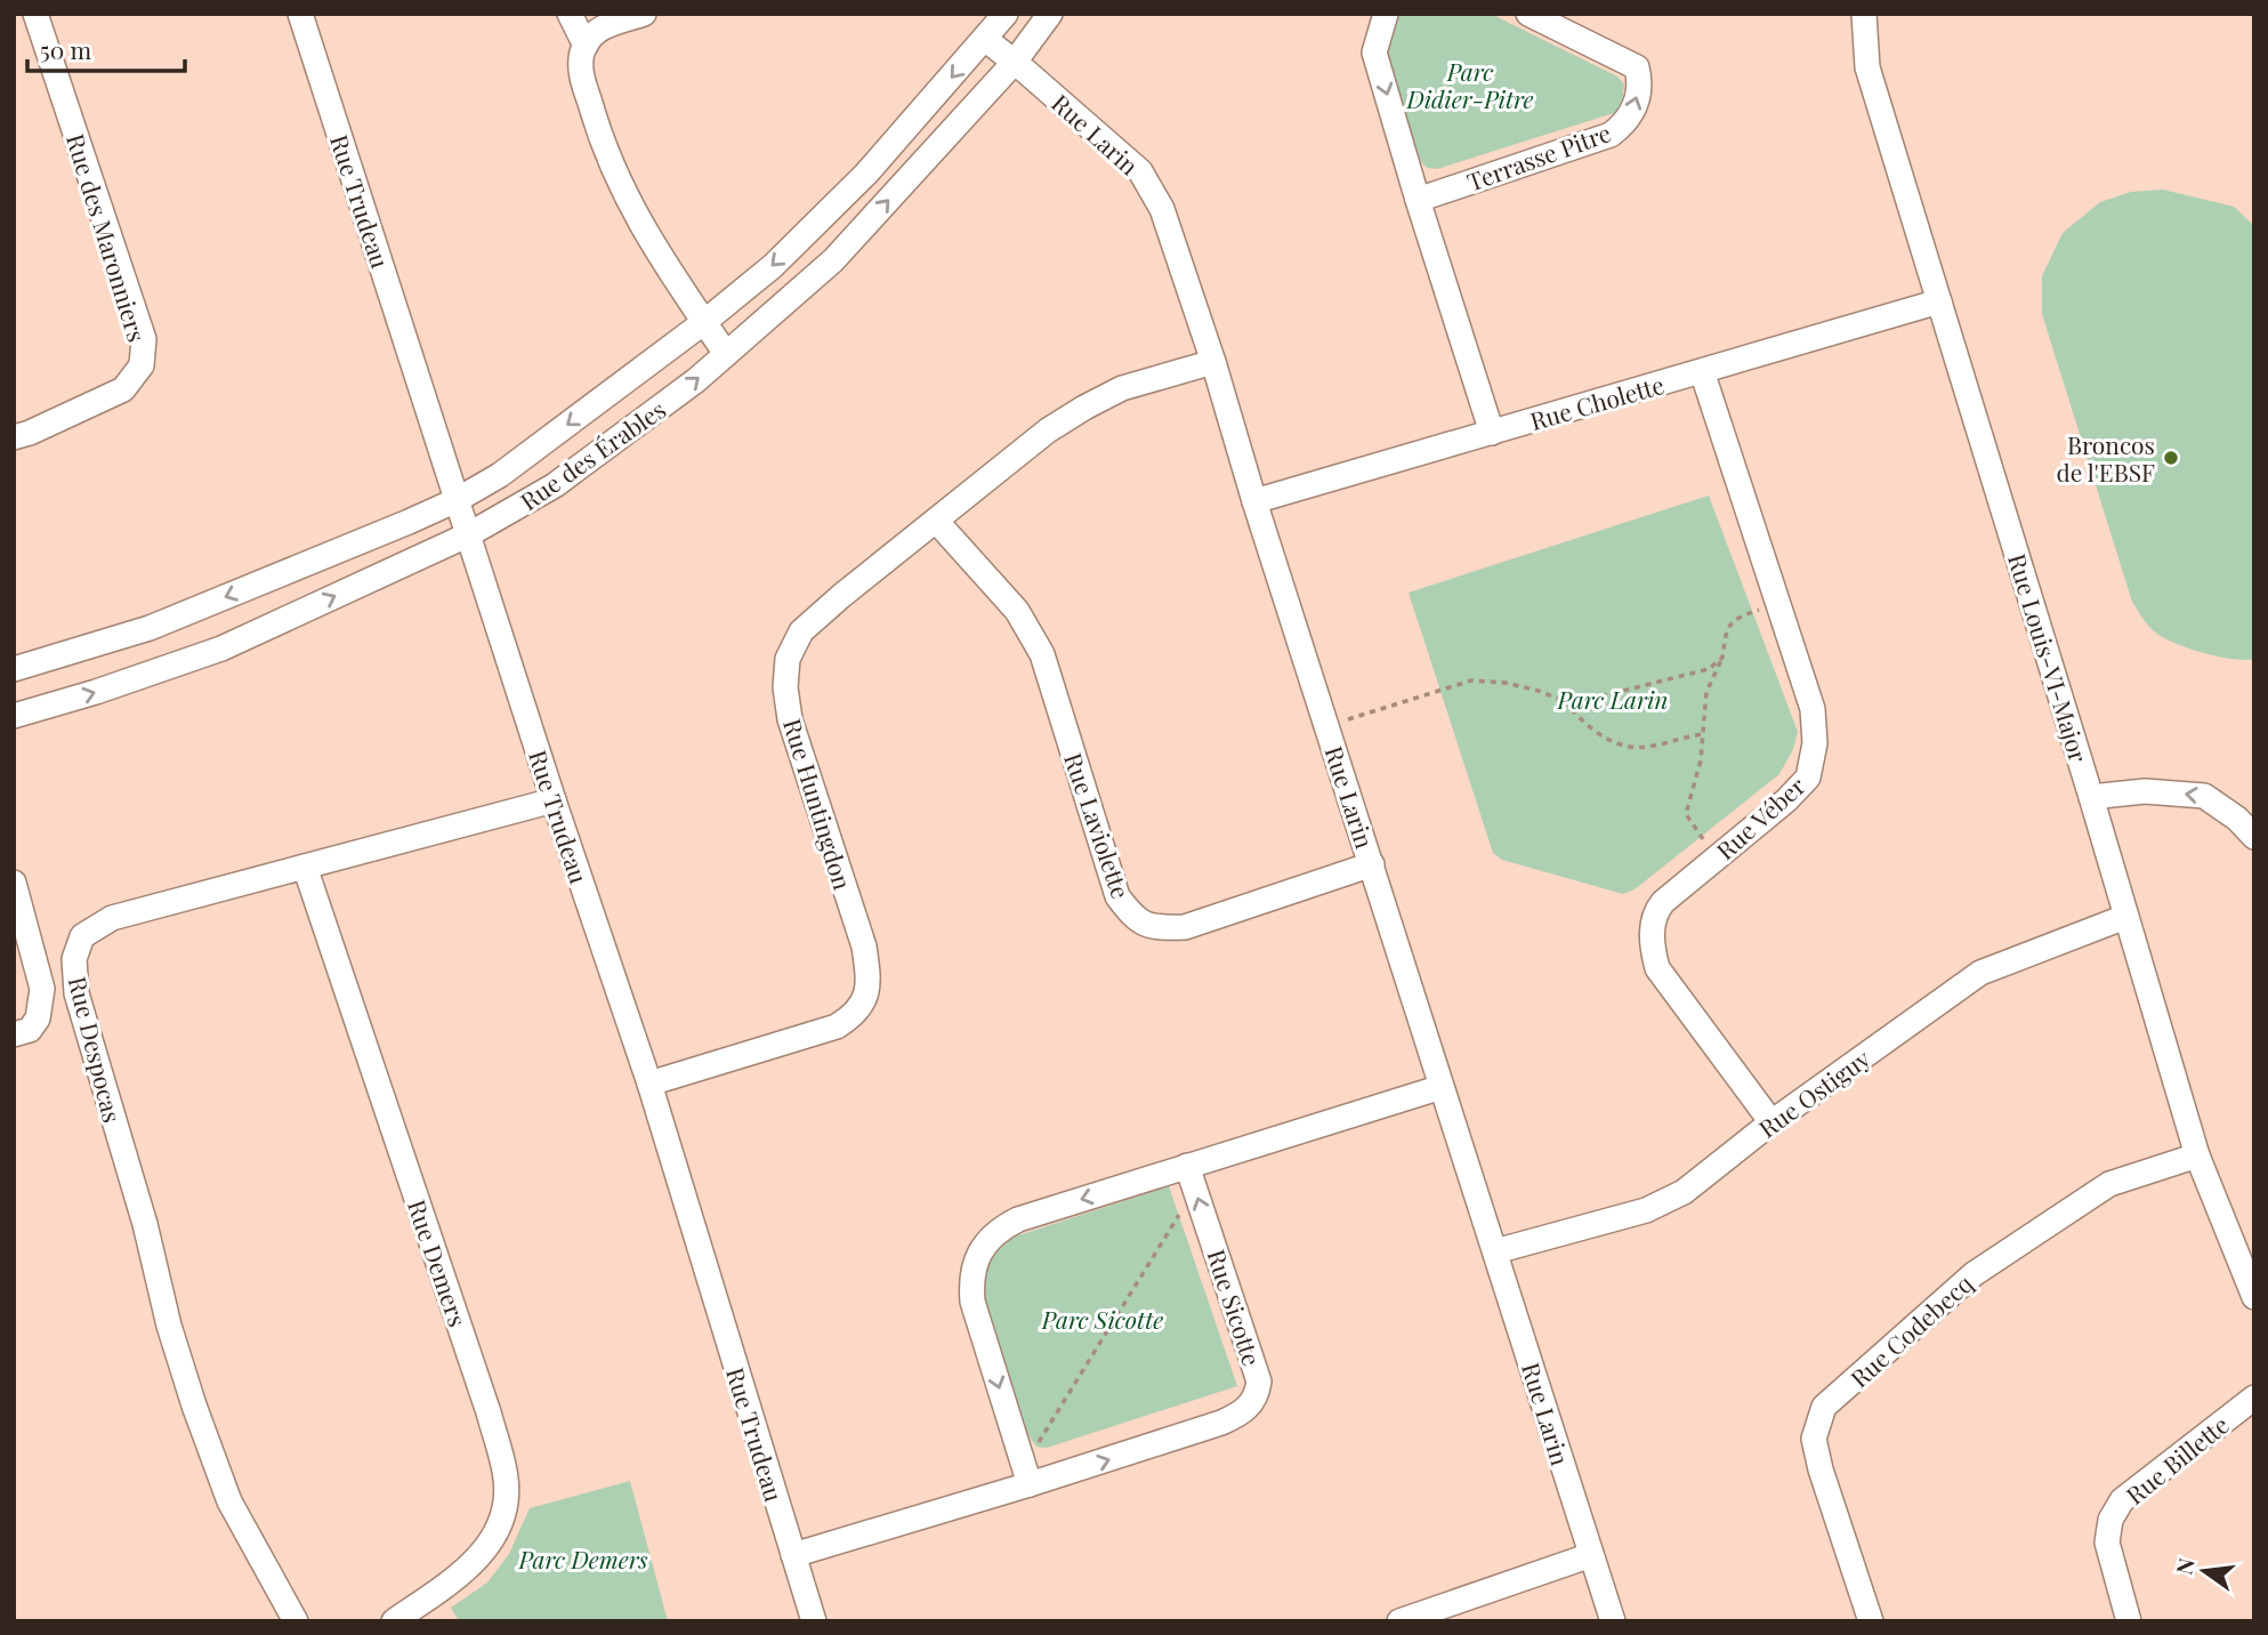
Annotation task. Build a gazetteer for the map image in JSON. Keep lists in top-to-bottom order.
{
  "streets": {
    "street": [
      "Rue Larin",
      "Terrasse Pitre",
      "Rue Trudeau",
      "Rue des Maronniers",
      "Rue Cholette",
      "Rue des Érables",
      "Rue Louis-VI-Major",
      "Rue Huntingdon",
      "Rue Véber",
      "Rue Laviolette",
      "Rue Despocas",
      "Rue Ostiguy",
      "Rue Demers",
      "Rue Sicotte",
      "Rue Codebecq",
      "Rue Billette"
    ]
  },
  "crossings": [
    ["Rue Larin", "Rue Cholette"],
    ["Rue Larin", "Rue des Érables"],
    ["Rue Larin", "Rue Huntingdon"],
    ["Rue Larin", "Rue Laviolette"],
    ["Rue Larin", "Rue Ostiguy"],
    ["Rue Trudeau", "Rue des Érables"],
    ["Rue Trudeau", "Rue Huntingdon"],
    ["Rue Trudeau", "Rue Despocas"],
    ["Rue Trudeau", "Rue Sicotte"],
    ["Rue Cholette", "Rue Louis-VI-Major"],
    ["Rue Cholette", "Rue Véber"],
    ["Rue Louis-VI-Major", "Rue Ostiguy"],
    ["Rue Louis-VI-Major", "Rue Codebecq"],
    ["Rue Huntingdon", "Rue Laviolette"],
    ["Rue Véber", "Rue Ostiguy"],
    ["Rue Despocas", "Rue Demers"]
  ],
  "parks": [
    "Parc Didier-Pitre",
    "Parc Larin",
    "Parc Sicotte",
    "Parc Demers"
  ],
  "places": ["Broncos de l'EBSF"],
  "scale_bar": "50 m",
  "north": "left"
}
